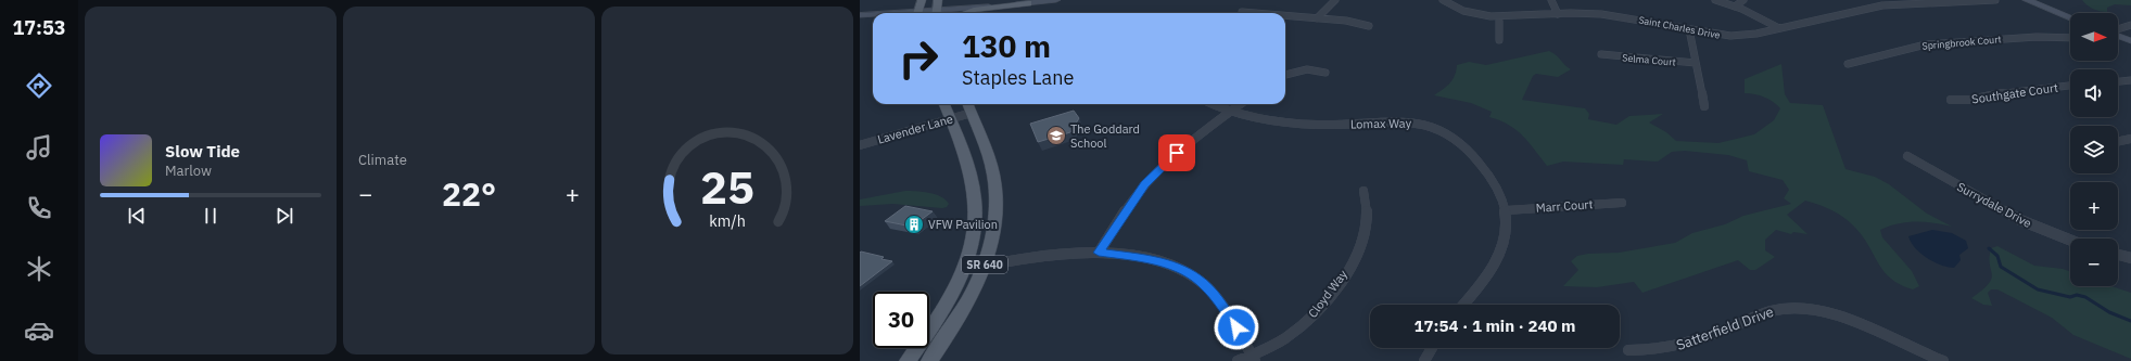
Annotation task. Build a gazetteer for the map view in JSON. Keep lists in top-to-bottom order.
{
  "streets": {
    "main road": ["SR 640"],
    "street": [
      "Saint Charles Drive",
      "Springbrook Court",
      "Selma Court",
      "Southgate Court",
      "Lomax Way",
      "Lavender Lane",
      "Surrydale Drive",
      "Marr Court",
      "Cloyd Way",
      "Satterfield Drive"
    ]
  },
  "crossings": [
    ["Lomax Way", "Marr Court"],
    ["Lavender Lane", "SR 640"]
  ],
  "places": {
    "school or university": ["The Goddard School"],
    "building": ["VFW Pavilion"]
  },
  "north": "right",
  "page": {
    "tabs": "17:53",
    "tile": "Climate",
    "map_buttons": ["+", "−"],
    "turn": ["130 m", "Staples Lane"],
    "song": ["Slow Tide", "Marlow"],
    "heat": ["−", "22°", "+"],
    "limit": "30",
    "trip": "17:54 · 1 min · 240 m",
    "gauge": ["25", "km/h"]
  }
}
